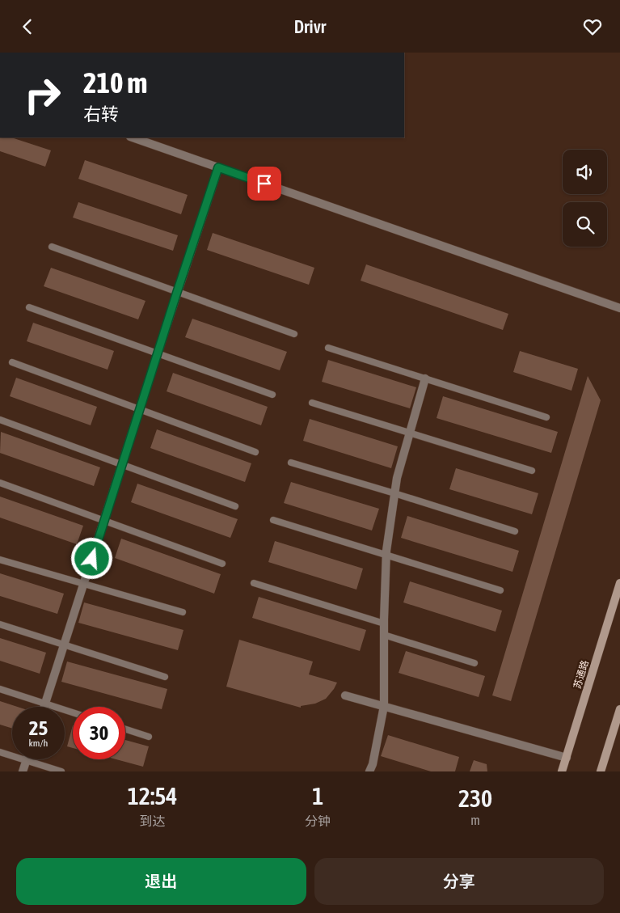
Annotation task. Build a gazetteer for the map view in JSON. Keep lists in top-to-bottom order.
{
  "streets": {
    "main road": ["苏通路"]
  },
  "page": {
    "header": "Drivr",
    "turn": ["210 m", "右转"],
    "speed": "25 km/h",
    "limit": "30",
    "eta": [
      "12:54",
      "到达",
      "1",
      "分钟",
      "230",
      "m"
    ],
    "buttons": ["退出", "分享"]
  }
}
